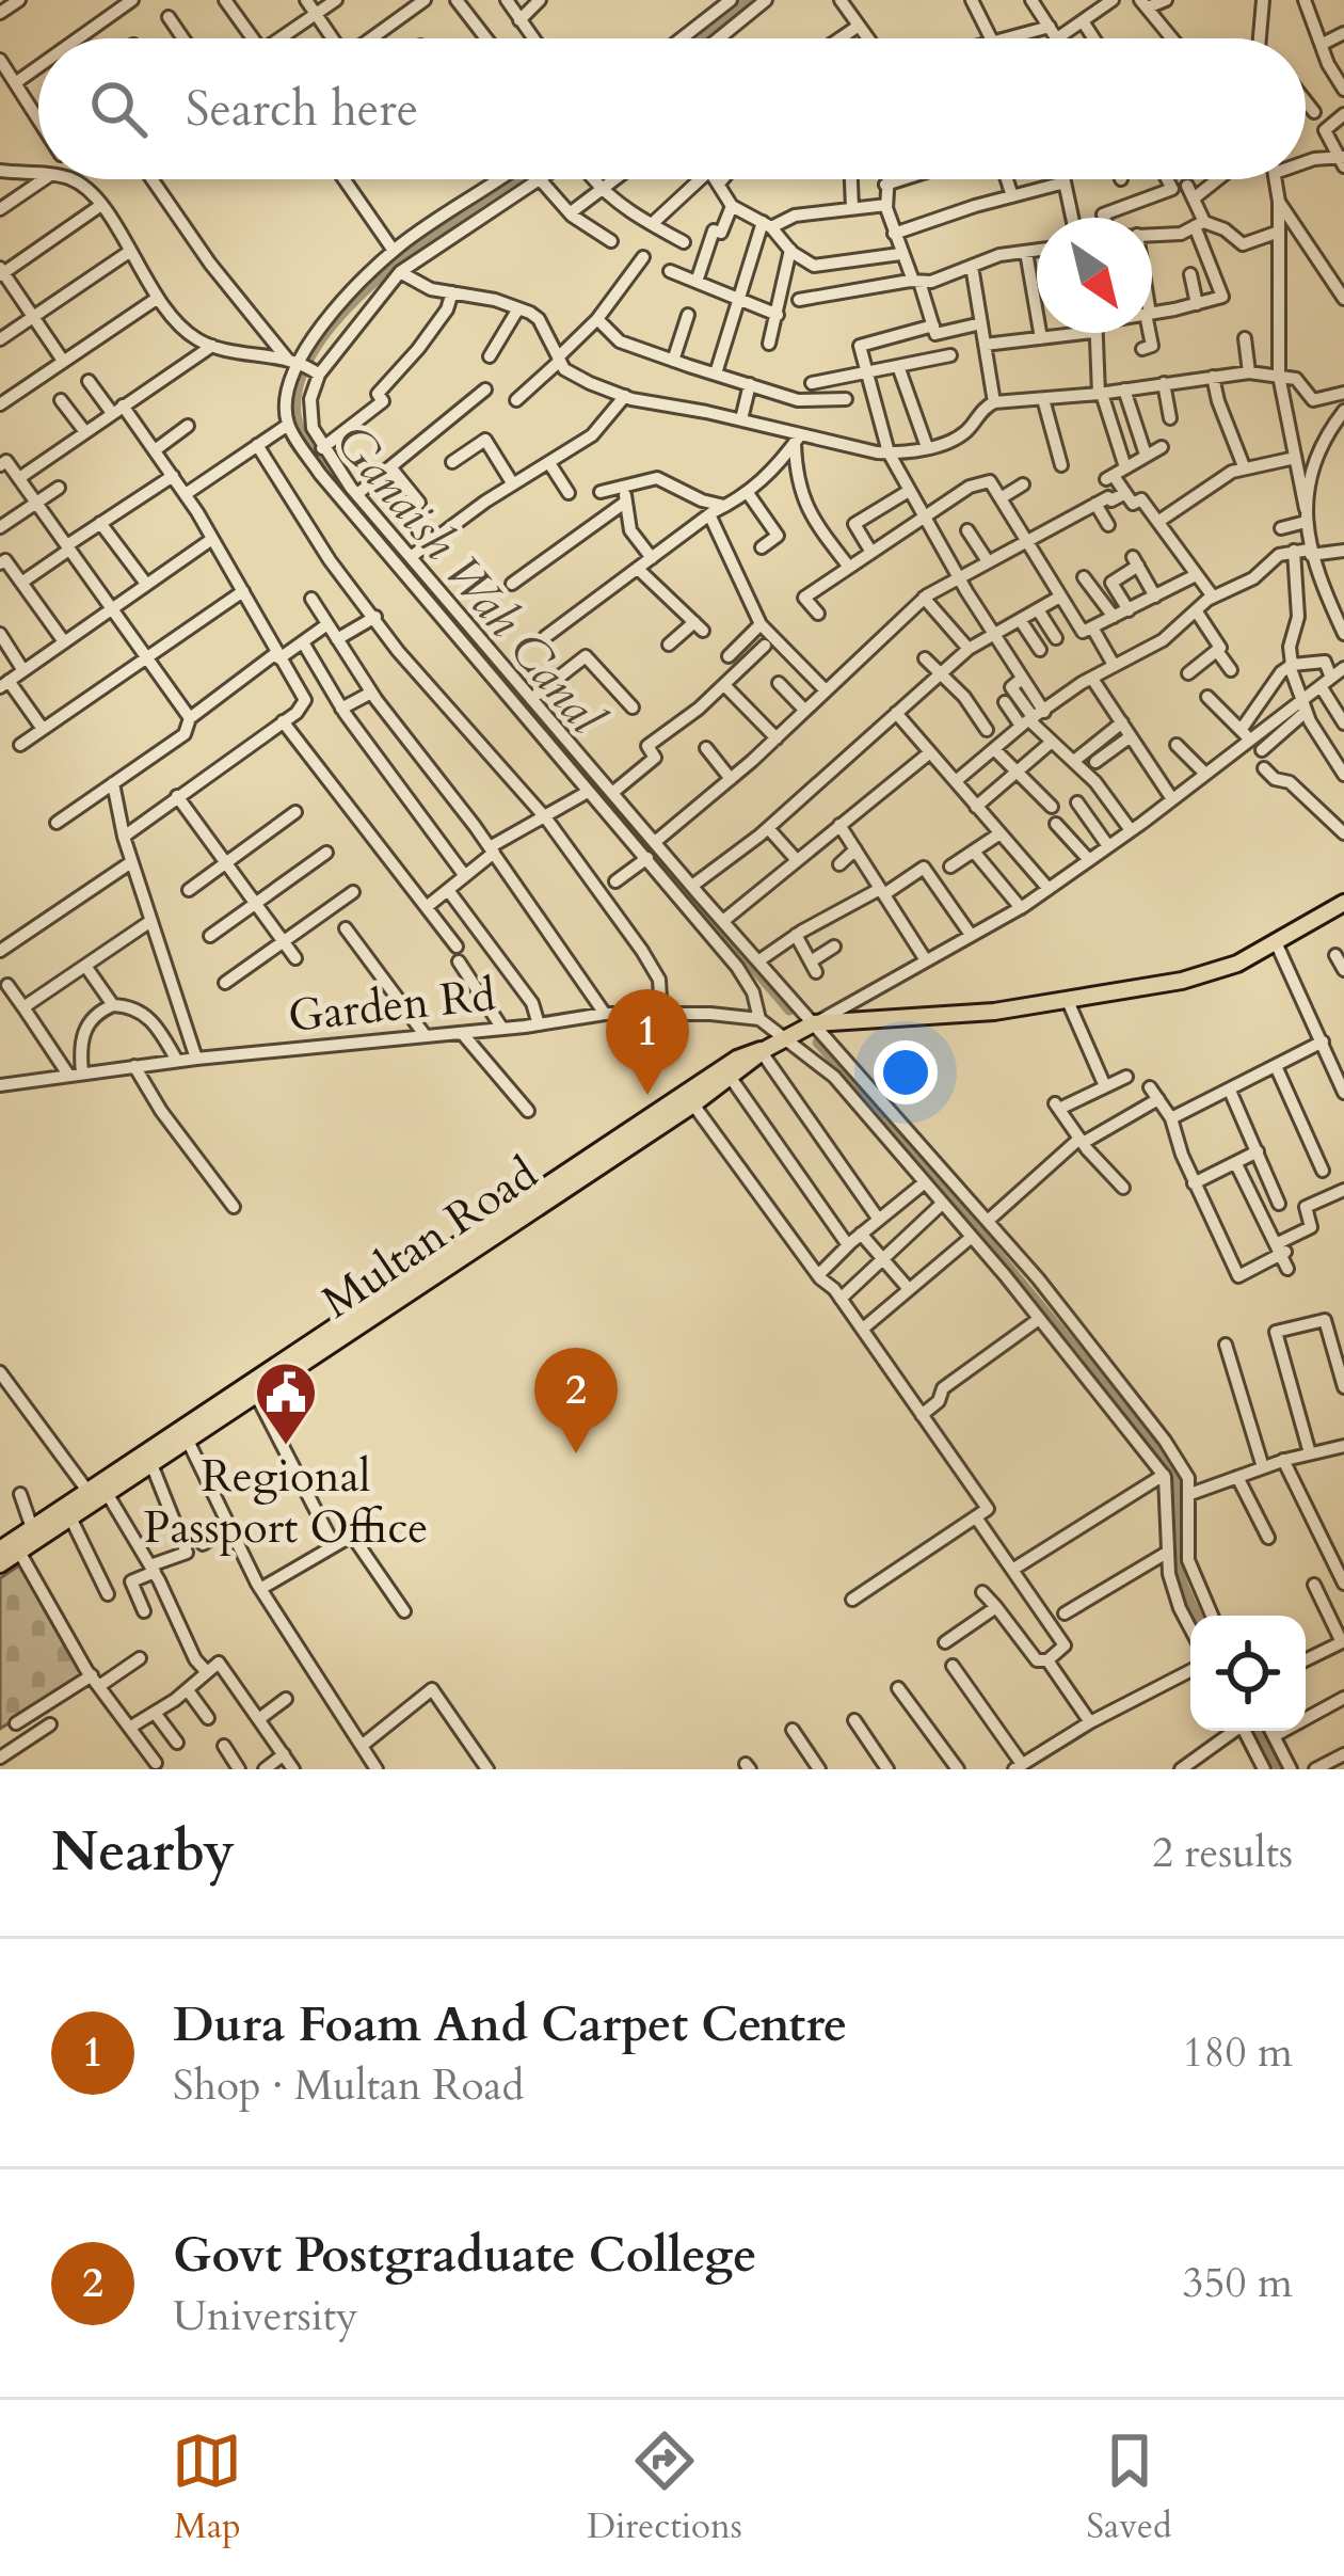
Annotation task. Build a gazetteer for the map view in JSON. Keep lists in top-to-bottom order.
{
  "streets": {
    "main road": ["Multan Road"],
    "street": ["Garden Rd"]
  },
  "water": ["Ganaish Wah Canal"],
  "places": {
    "public building": ["Regional Passport Office"]
  },
  "north": "bottom right",
  "page": {
    "search": "Search here",
    "pins": ["1", "2"],
    "heading": ["Nearby", "2 results"],
    "list": [
      {
        "mark": "1",
        "name": "Dura Foam And Carpet Centre",
        "note": "Shop · Multan Road",
        "value": "180 m"
      },
      {
        "mark": "2",
        "name": "Govt Postgraduate College",
        "note": "University",
        "value": "350 m"
      }
    ],
    "nav": ["Map", "Directions", "Saved"]
  }
}
